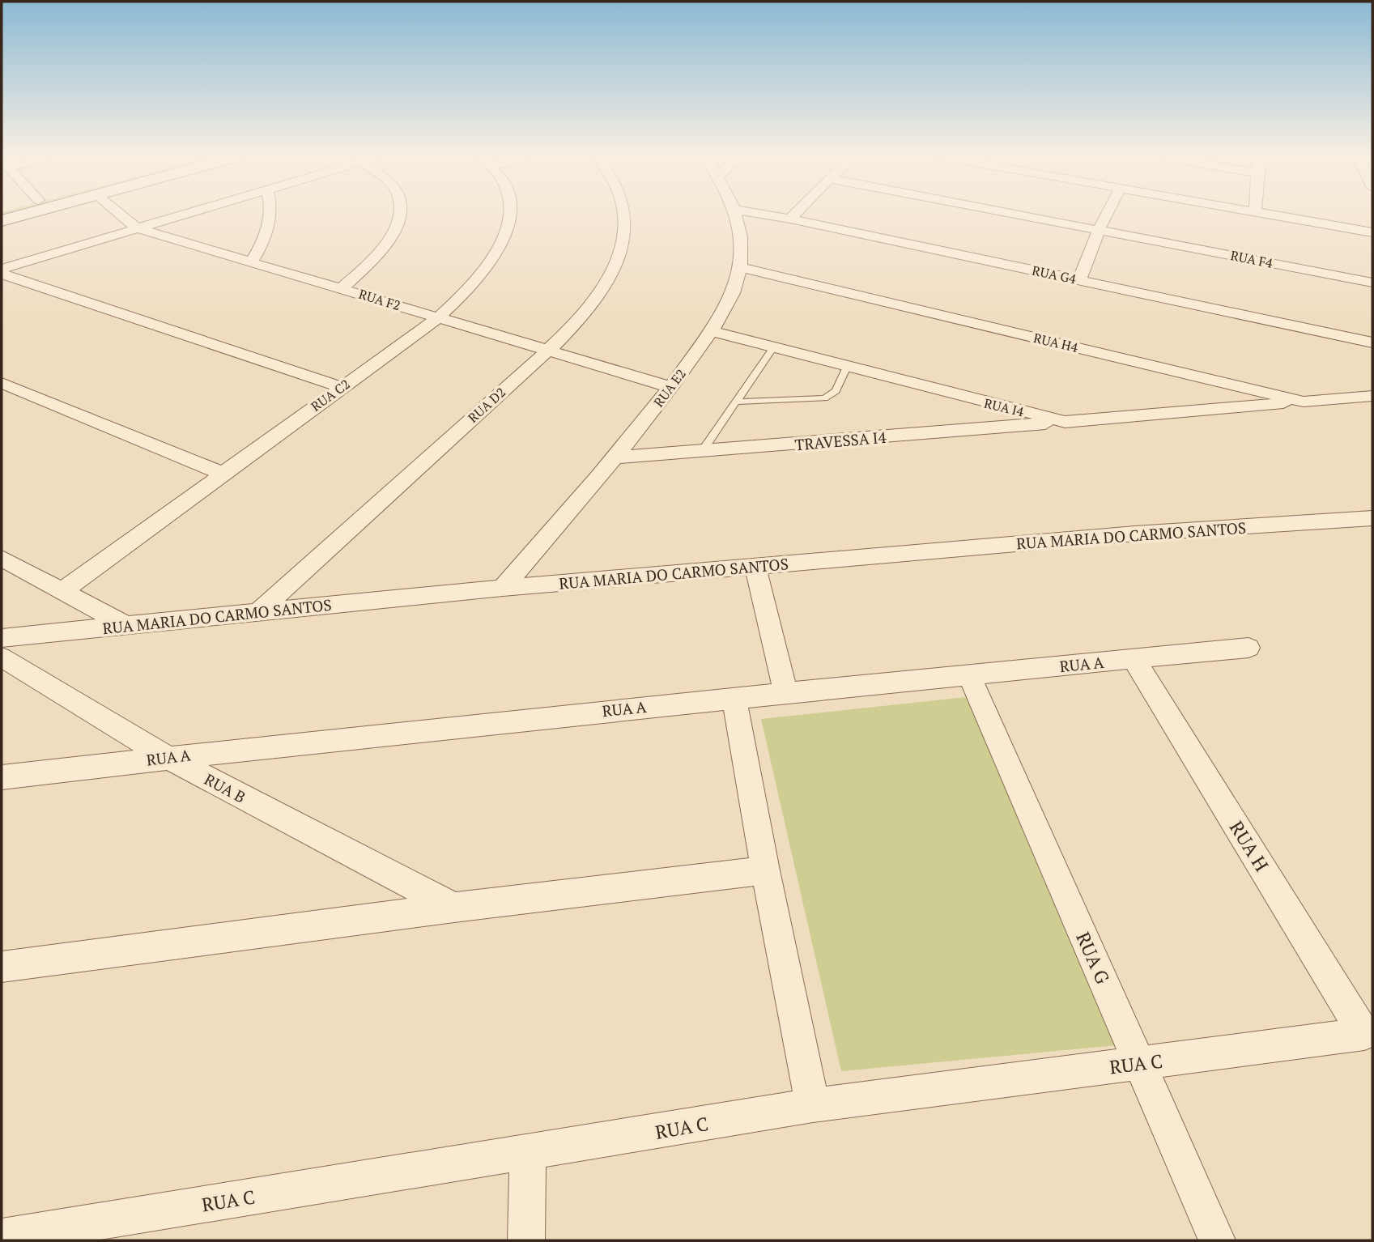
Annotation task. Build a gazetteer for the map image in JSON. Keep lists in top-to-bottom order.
{
  "streets": {
    "street": [
      "RUA F4",
      "RUA G4",
      "RUA F2",
      "RUA H4",
      "RUA E2",
      "RUA C2",
      "RUA D2",
      "RUA I4",
      "TRAVESSA I4",
      "RUA MARIA DO CARMO SANTOS",
      "RUA A",
      "RUA B",
      "RUA H",
      "RUA G",
      "RUA C"
    ]
  },
  "crossings": [
    ["RUA F2", "RUA E2"],
    ["RUA F2", "RUA C2"],
    ["RUA F2", "RUA D2"],
    ["RUA H4", "RUA E2"],
    ["RUA H4", "RUA I4"],
    ["RUA E2", "RUA I4"],
    ["RUA E2", "TRAVESSA I4"],
    ["RUA E2", "RUA MARIA DO CARMO SANTOS"],
    ["RUA D2", "RUA MARIA DO CARMO SANTOS"],
    ["RUA I4", "TRAVESSA I4"],
    ["RUA A", "RUA B"],
    ["RUA A", "RUA H"],
    ["RUA A", "RUA G"],
    ["RUA H", "RUA C"],
    ["RUA G", "RUA C"]
  ]
}
